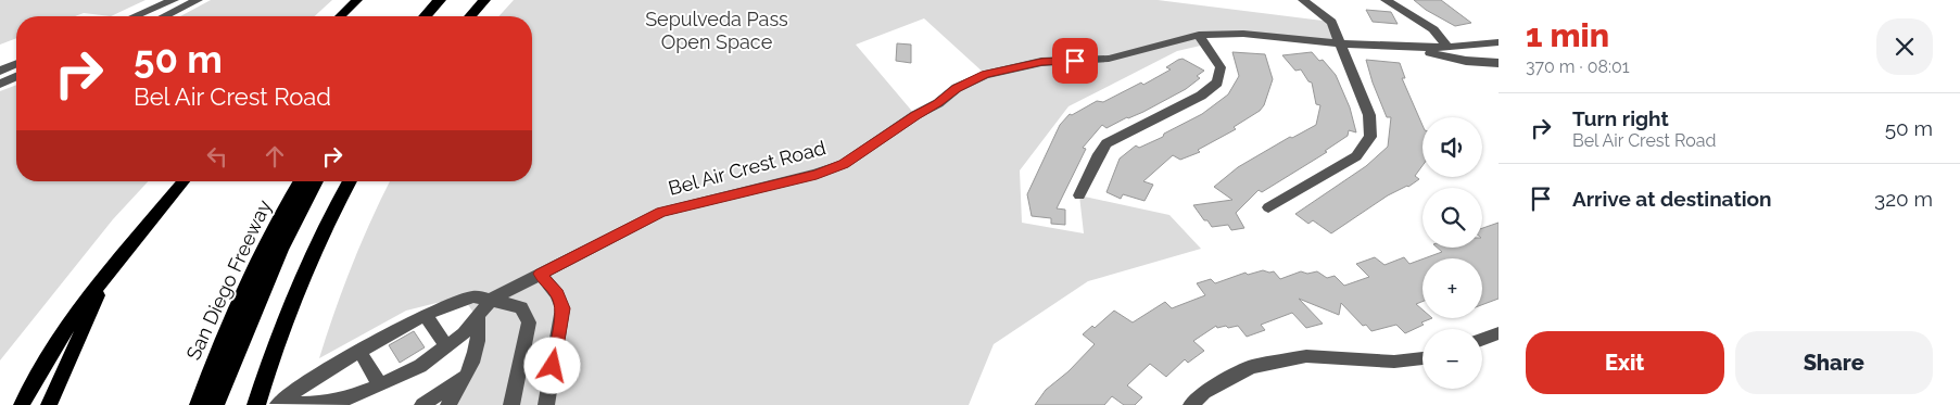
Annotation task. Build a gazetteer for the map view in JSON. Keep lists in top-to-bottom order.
{
  "streets": {
    "highway": ["San Diego Freeway"],
    "street": ["Bel Air Crest Road"]
  },
  "parks": ["Sepulveda Pass Open Space"],
  "page": {
    "heading": ["1 min", "370 m · 08:01"],
    "turn": ["50 m", "Bel Air Crest Road"],
    "list": [
      {
        "name": "Turn right",
        "note": "Bel Air Crest Road",
        "value": "50 m"
      },
      {
        "name": "Arrive at destination",
        "value": "320 m"
      }
    ],
    "map_buttons": ["+", "−"],
    "buttons": ["Exit", "Share"]
  }
}
